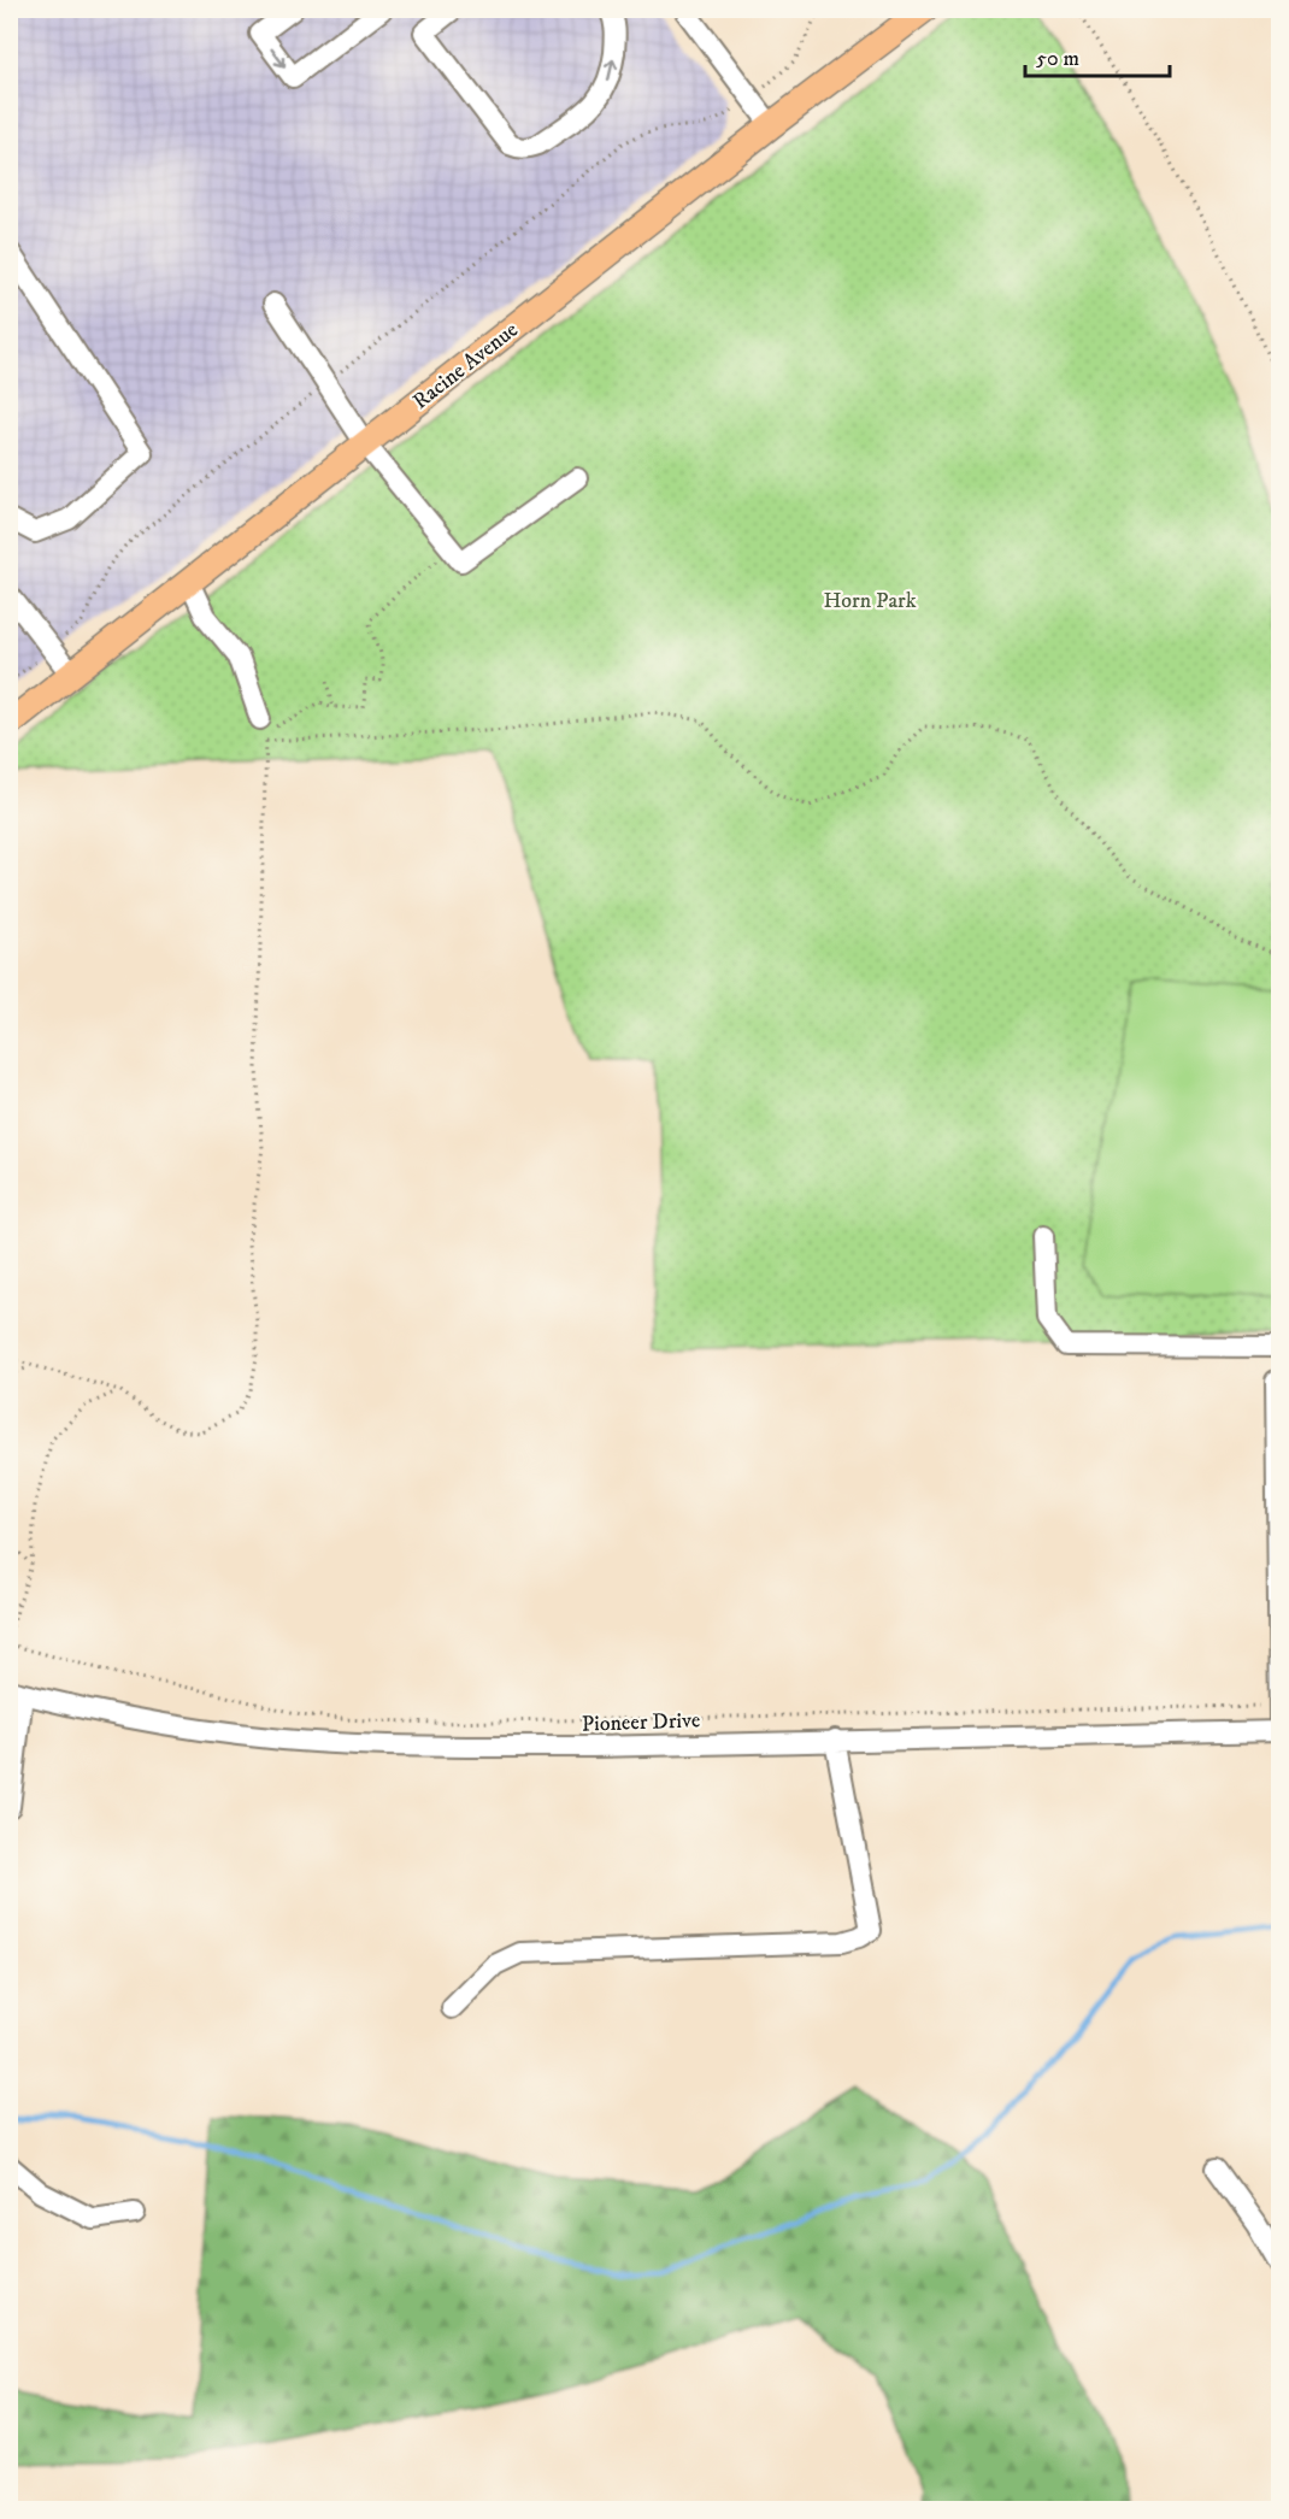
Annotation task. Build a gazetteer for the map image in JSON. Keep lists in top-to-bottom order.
{
  "streets": {
    "main road": ["Racine Avenue"],
    "street": ["Pioneer Drive"]
  },
  "parks": ["Horn Park"],
  "scale_bar": "50 m"
}
